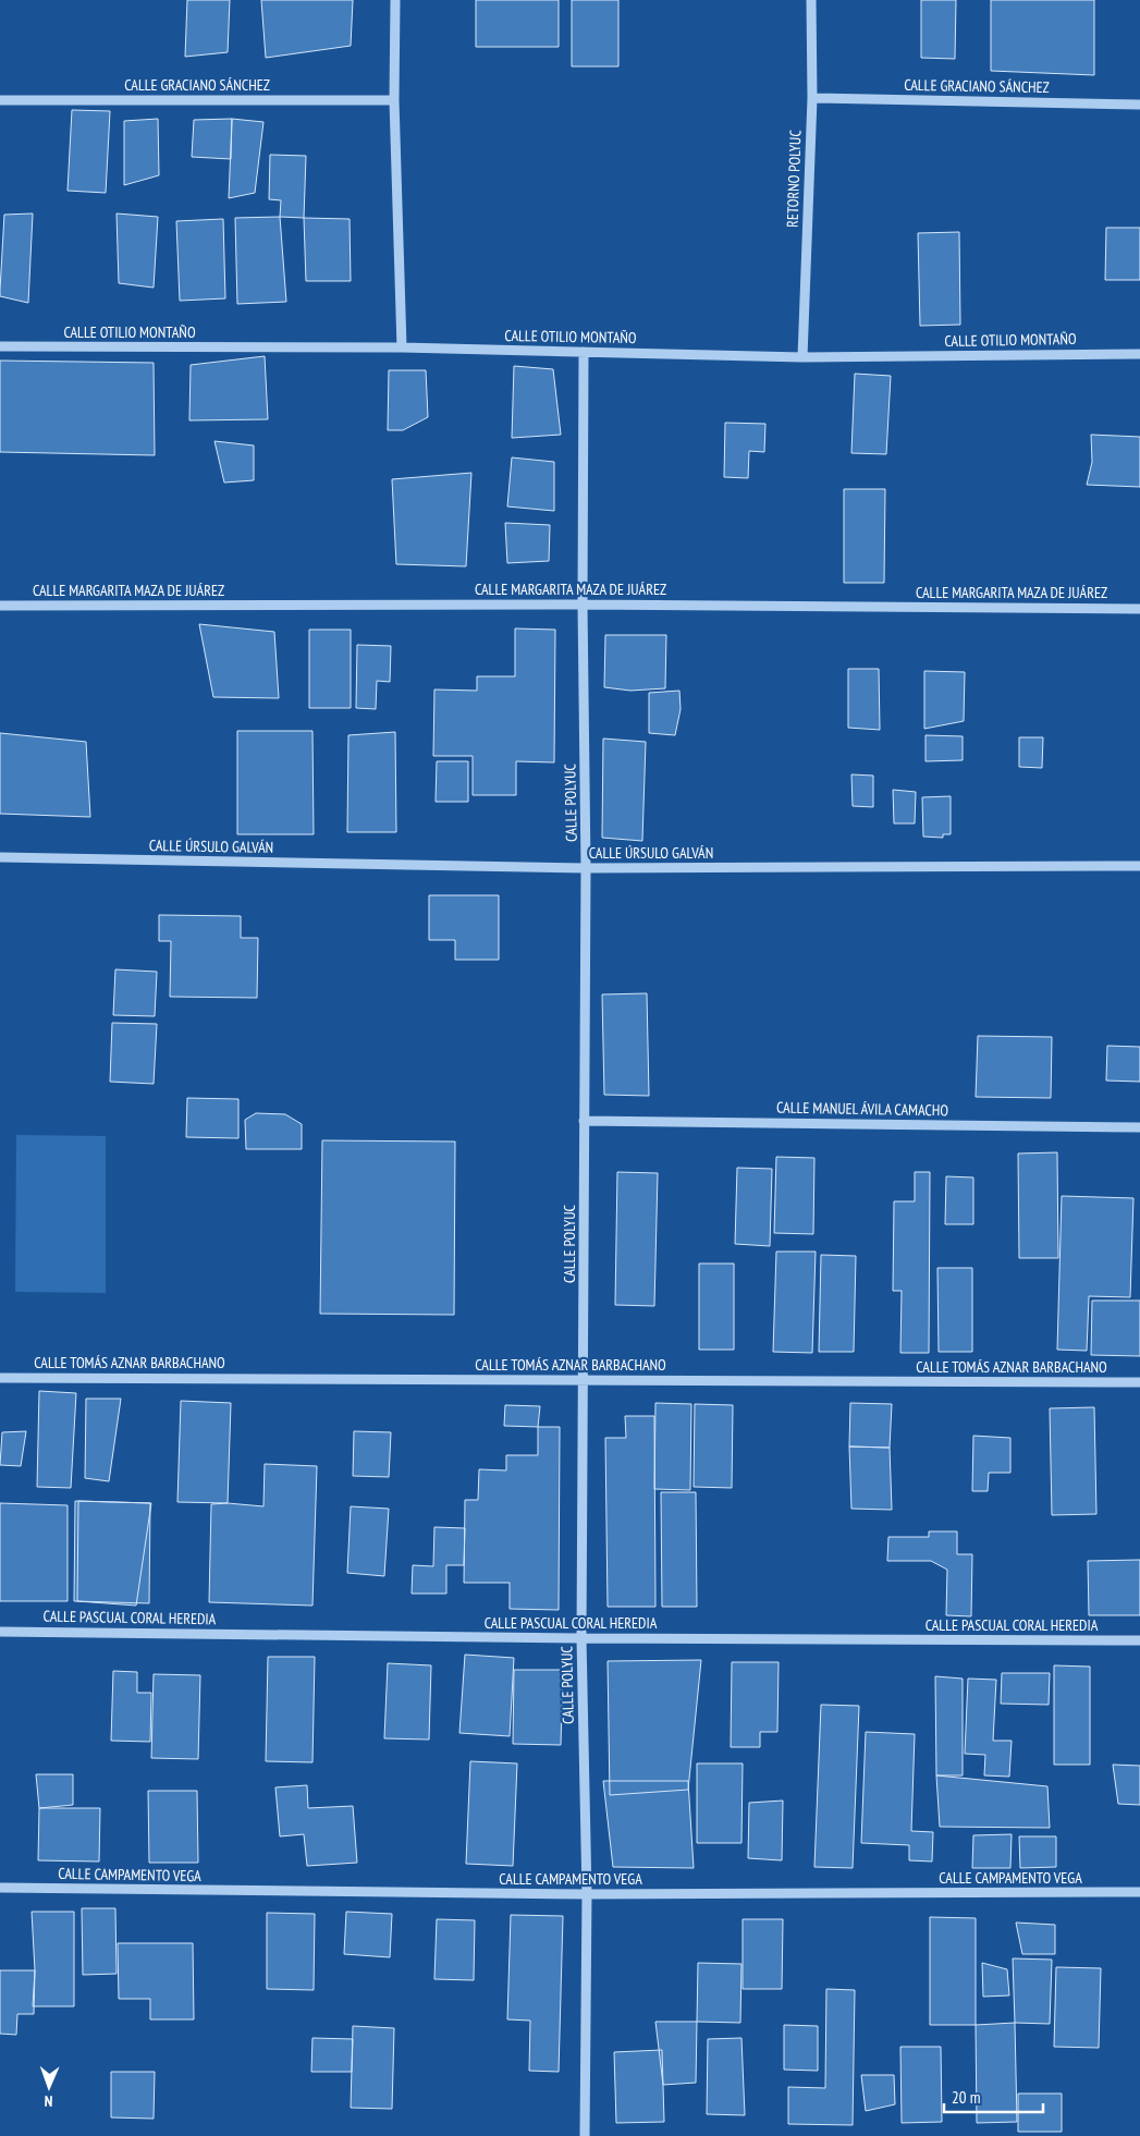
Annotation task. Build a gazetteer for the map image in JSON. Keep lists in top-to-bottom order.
{
  "streets": {
    "street": [
      "CALLE GRACIANO SÁNCHEZ",
      "RETORNO POLYUC",
      "CALLE OTILIO MONTAÑO",
      "CALLE MARGARITA MAZA DE JUÁREZ",
      "CALLE POLYUC",
      "CALLE ÚRSULO GALVÁN",
      "CALLE MANUEL ÁVILA CAMACHO",
      "CALLE TOMÁS AZNAR BARBACHANO",
      "CALLE PASCUAL CORAL HEREDIA",
      "CALLE CAMPAMENTO VEGA"
    ]
  },
  "crossings": [
    ["CALLE GRACIANO SÁNCHEZ", "RETORNO POLYUC"],
    ["RETORNO POLYUC", "CALLE OTILIO MONTAÑO"],
    ["CALLE OTILIO MONTAÑO", "CALLE POLYUC"],
    ["CALLE MARGARITA MAZA DE JUÁREZ", "CALLE POLYUC"],
    ["CALLE POLYUC", "CALLE ÚRSULO GALVÁN"],
    ["CALLE POLYUC", "CALLE MANUEL ÁVILA CAMACHO"],
    ["CALLE POLYUC", "CALLE TOMÁS AZNAR BARBACHANO"],
    ["CALLE POLYUC", "CALLE PASCUAL CORAL HEREDIA"],
    ["CALLE POLYUC", "CALLE CAMPAMENTO VEGA"]
  ],
  "scale_bar": "20 m",
  "north": "bottom"
}
